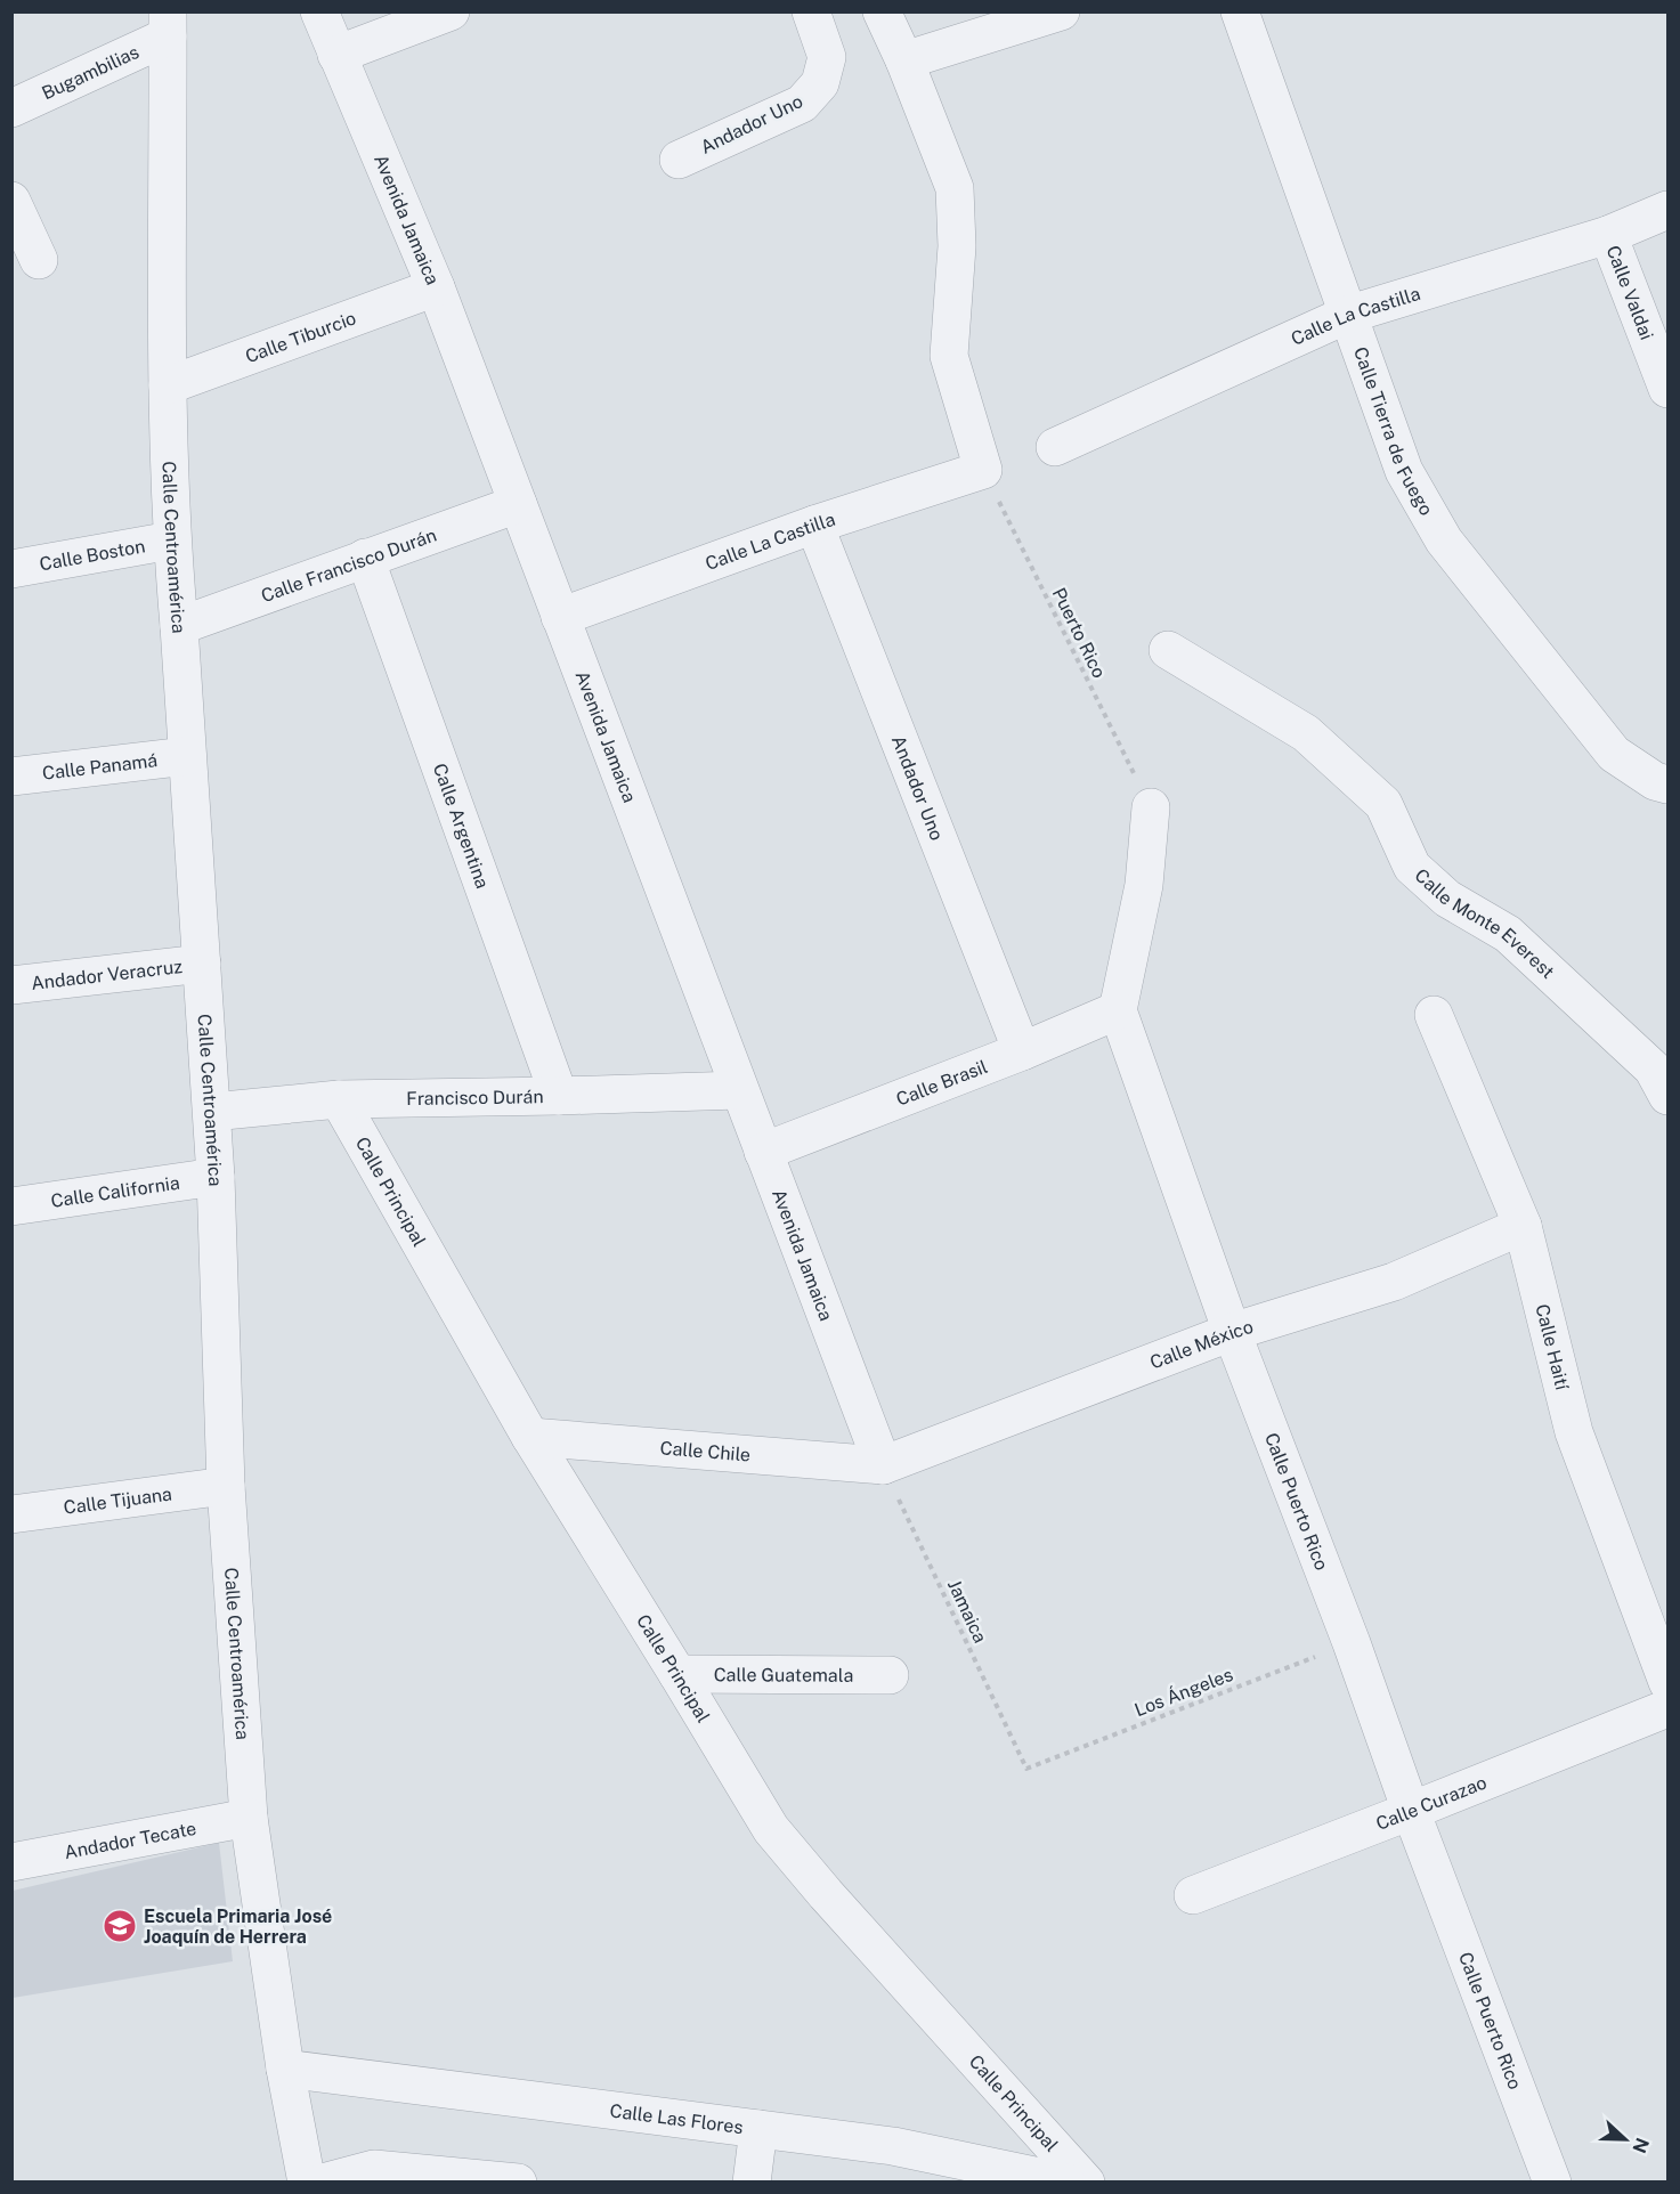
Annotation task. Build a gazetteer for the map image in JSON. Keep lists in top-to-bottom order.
{
  "streets": {
    "street": [
      "Bugambilias",
      "Andador Uno",
      "Avenida Jamaica",
      "Calle Valdai",
      "Calle La Castilla",
      "Calle Tiburcio",
      "Calle Tierra de Fuego",
      "Calle Centroamérica",
      "Calle Boston",
      "Calle Francisco Durán",
      "Calle Panamá",
      "Calle Argentina",
      "Calle Monte Everest",
      "Andador Veracruz",
      "Calle Brasil",
      "Francisco Durán",
      "Calle California",
      "Calle Principal",
      "Calle México",
      "Calle Haití",
      "Calle Chile",
      "Calle Tijuana",
      "Calle Puerto Rico",
      "Calle Guatemala",
      "Calle Curazao",
      "Andador Tecate",
      "Calle Las Flores"
    ],
    "path": ["Puerto Rico", "Jamaica", "Los Ángeles"]
  },
  "crossings": [
    ["Bugambilias", "Calle Centroamérica"],
    ["Andador Uno", "Calle La Castilla"],
    ["Andador Uno", "Calle Brasil"],
    ["Avenida Jamaica", "Calle La Castilla"],
    ["Avenida Jamaica", "Calle Tiburcio"],
    ["Avenida Jamaica", "Calle Francisco Durán"],
    ["Avenida Jamaica", "Calle Brasil"],
    ["Avenida Jamaica", "Francisco Durán"],
    ["Avenida Jamaica", "Calle México"],
    ["Avenida Jamaica", "Calle Chile"],
    ["Avenida Jamaica", "Jamaica"],
    ["Calle Valdai", "Calle La Castilla"],
    ["Calle La Castilla", "Calle Tierra de Fuego"],
    ["Calle La Castilla", "Puerto Rico"],
    ["Calle Tiburcio", "Calle Centroamérica"],
    ["Calle Centroamérica", "Calle Boston"],
    ["Calle Centroamérica", "Calle Francisco Durán"],
    ["Calle Centroamérica", "Calle Panamá"],
    ["Calle Centroamérica", "Andador Veracruz"],
    ["Calle Centroamérica", "Francisco Durán"],
    ["Calle Centroamérica", "Calle California"],
    ["Calle Centroamérica", "Calle Tijuana"],
    ["Calle Centroamérica", "Andador Tecate"],
    ["Calle Centroamérica", "Calle Las Flores"],
    ["Calle Francisco Durán", "Calle Argentina"],
    ["Calle Argentina", "Francisco Durán"],
    ["Calle Brasil", "Calle Puerto Rico"],
    ["Francisco Durán", "Calle Principal"],
    ["Calle Principal", "Calle Chile"],
    ["Calle Principal", "Calle Guatemala"],
    ["Calle México", "Calle Haití"],
    ["Calle México", "Calle Chile"],
    ["Calle México", "Calle Puerto Rico"],
    ["Calle México", "Jamaica"],
    ["Calle Chile", "Jamaica"],
    ["Calle Puerto Rico", "Los Ángeles"],
    ["Calle Puerto Rico", "Calle Curazao"],
    ["Jamaica", "Los Ángeles"]
  ],
  "places": {
    "school or university": ["Escuela Primaria José Joaquín de Herrera"]
  },
  "north": "right"
}
